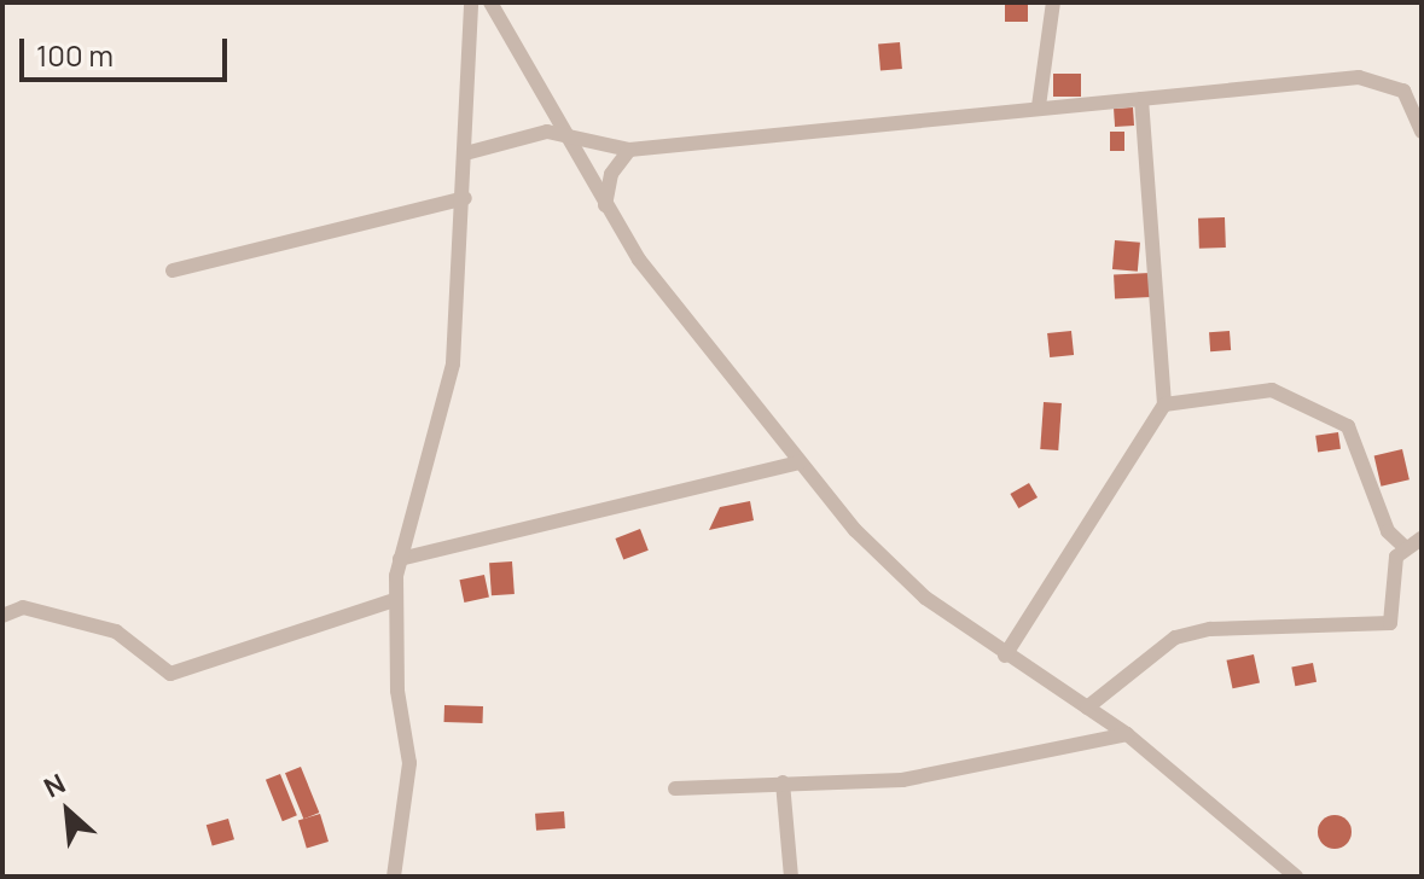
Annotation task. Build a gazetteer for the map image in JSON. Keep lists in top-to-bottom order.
{
  "scale_bar": "100 m",
  "north": "top left"
}
